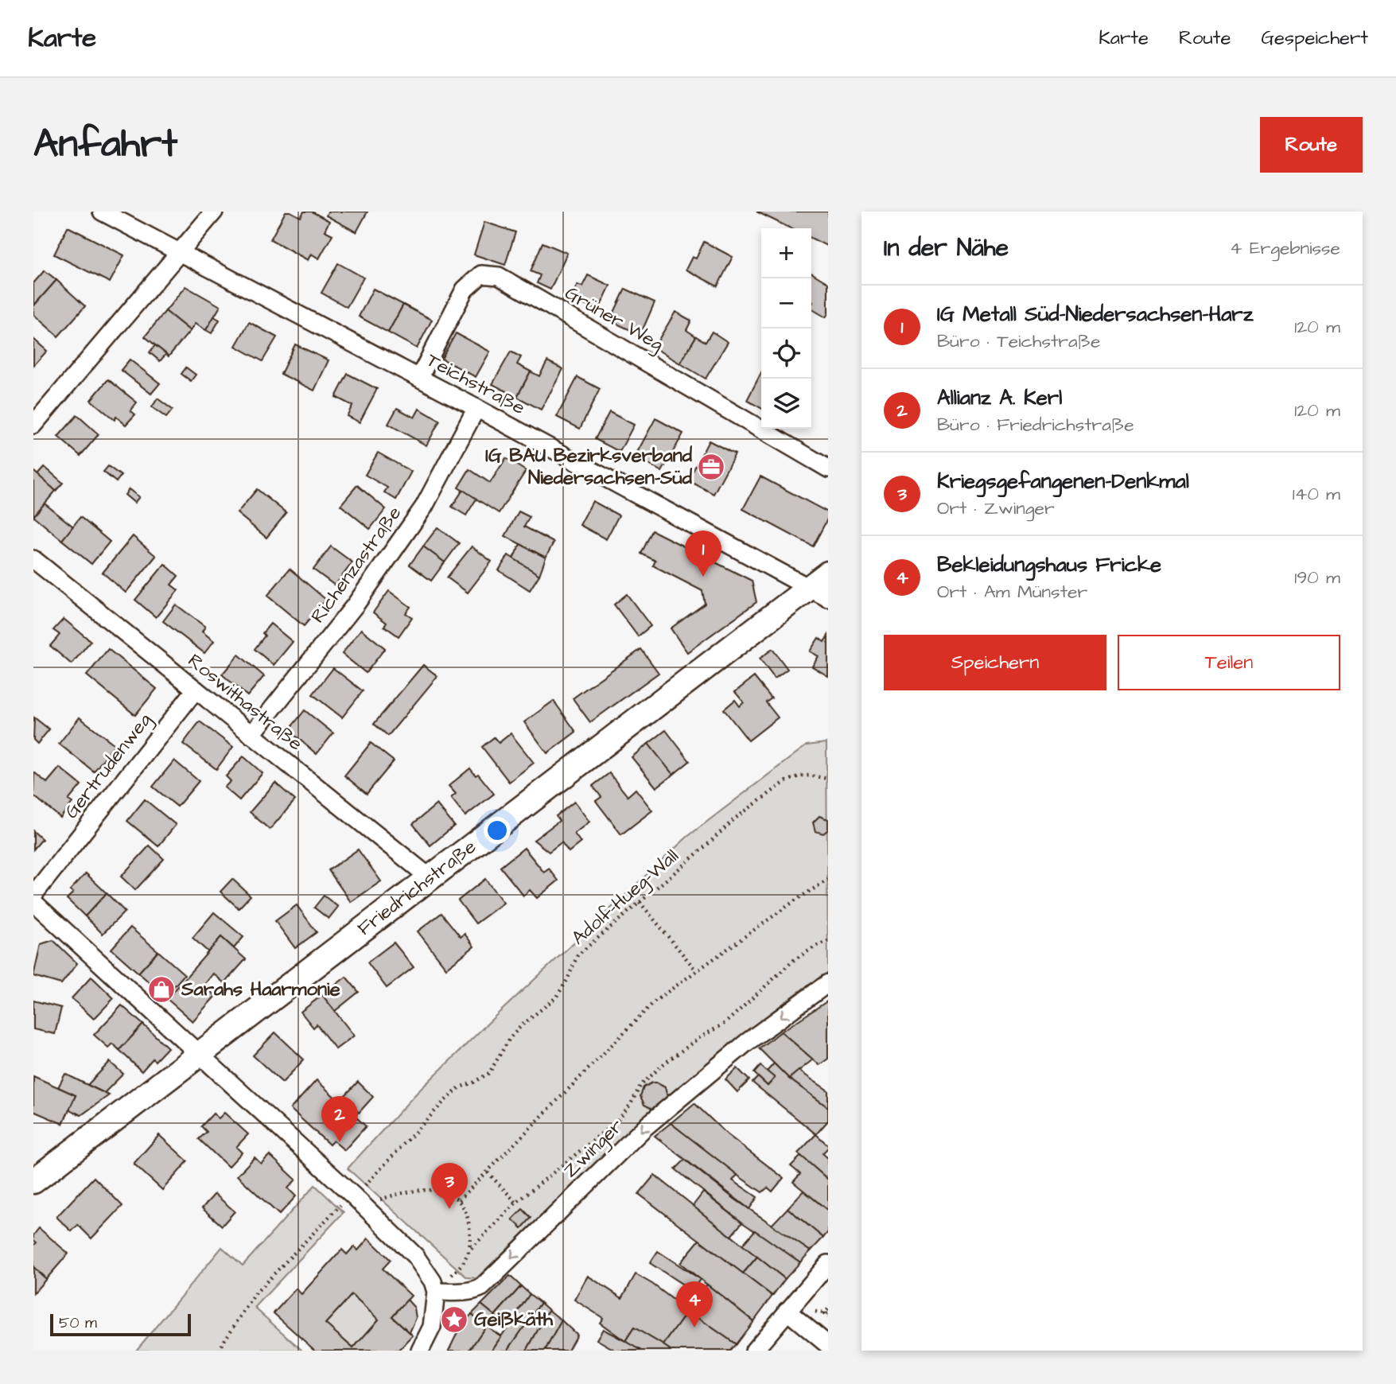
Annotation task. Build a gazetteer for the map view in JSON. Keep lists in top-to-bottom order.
{
  "streets": {
    "street": [
      "Grüner Weg",
      "Teichstraße",
      "Richenzastraße",
      "Roswithastraße",
      "Gertrudenweg",
      "Friedrichstraße",
      "Zwinger"
    ],
    "path": ["Adolf-Hueg-Wall"]
  },
  "crossings": [
    ["Grüner Weg", "Teichstraße"],
    ["Teichstraße", "Richenzastraße"],
    ["Teichstraße", "Friedrichstraße"],
    ["Richenzastraße", "Roswithastraße"],
    ["Roswithastraße", "Gertrudenweg"],
    ["Roswithastraße", "Friedrichstraße"]
  ],
  "one_way": ["Zwinger"],
  "places": {
    "office": ["IG BAU Bezirksverband Niedersachsen-Süd"],
    "shop": ["Sarahs Haarmonie"],
    "place": ["Geißkäth"]
  },
  "scale_bar": "50 m",
  "page": {
    "header": "Karte",
    "nav": ["Karte", "Route", "Gespeichert"],
    "buttons": [
      "Route",
      ["Speichern", "Teilen"]
    ],
    "title": "Anfahrt",
    "heading": ["In der Nähe", "4 Ergebnisse"],
    "map_buttons": ["+", "−"],
    "list": [
      {
        "mark": "1",
        "name": "IG Metall Süd-Niedersachsen-Harz",
        "note": "Büro · Teichstraße",
        "value": "120 m"
      },
      {
        "mark": "2",
        "name": "Allianz A. Kerl",
        "note": "Büro · Friedrichstraße",
        "value": "120 m"
      },
      {
        "mark": "3",
        "name": "Kriegsgefangenen-Denkmal",
        "note": "Ort · Zwinger",
        "value": "140 m"
      },
      {
        "mark": "4",
        "name": "Bekleidungshaus Fricke",
        "note": "Ort · Am Münster",
        "value": "190 m"
      }
    ],
    "pins": [
      "1",
      "2",
      "3",
      "4"
    ],
    "scale": "50 m"
  }
}
